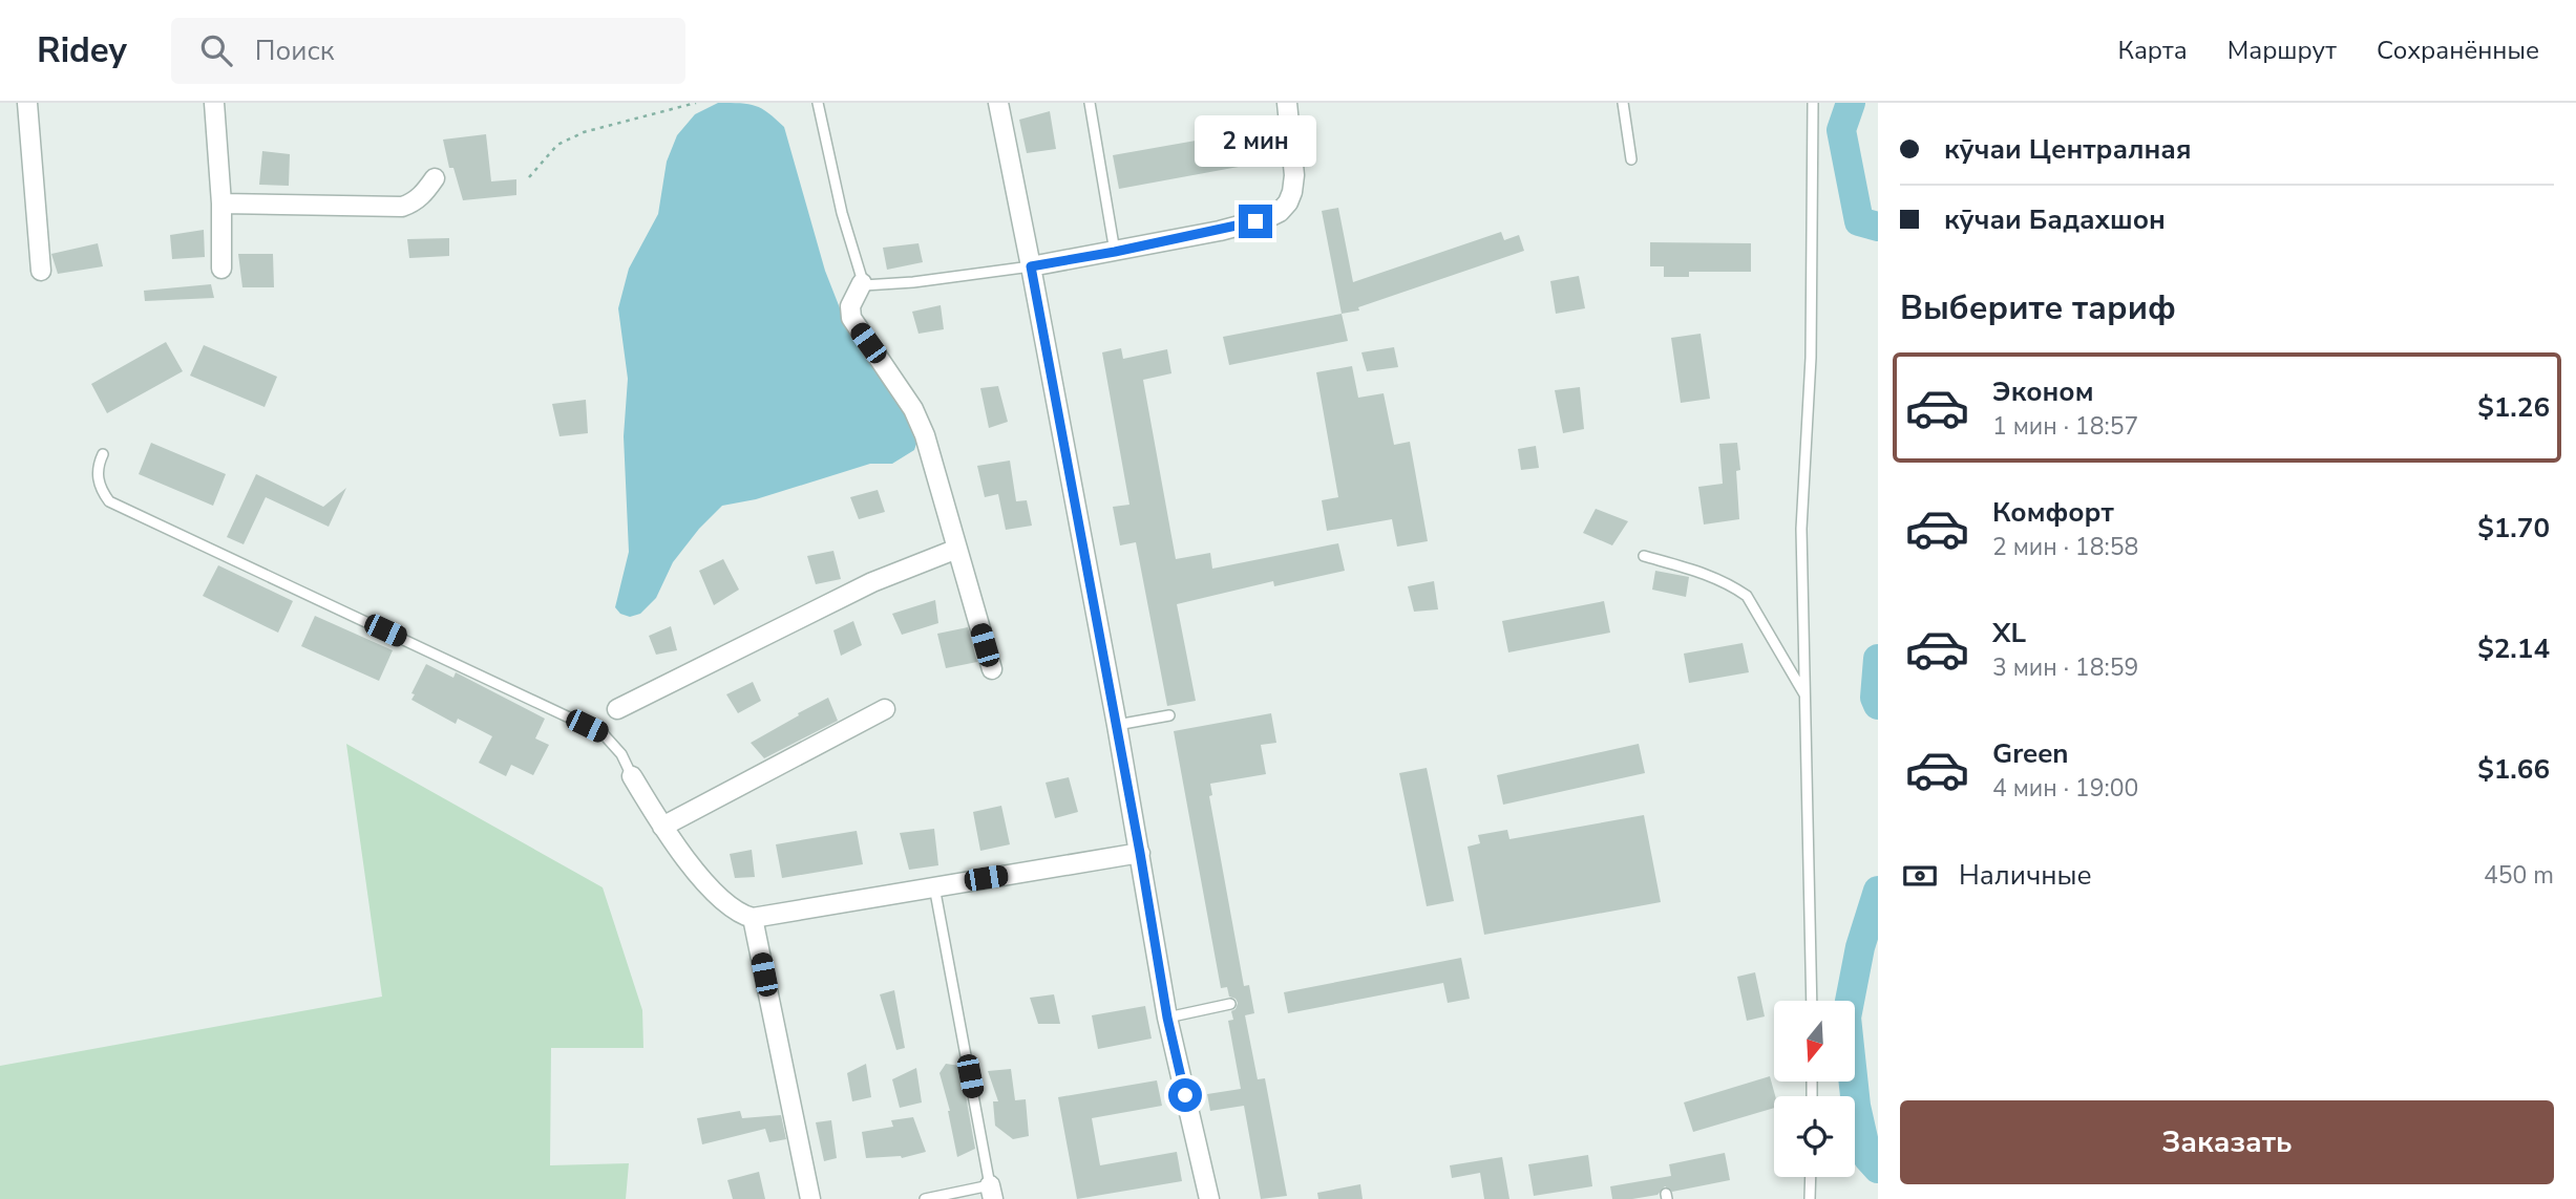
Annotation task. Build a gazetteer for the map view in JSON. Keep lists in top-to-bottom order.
{
  "north": "bottom",
  "page": {
    "header": "Ridey",
    "search": "Поиск",
    "nav": ["Карта", "Маршрут", "Сохранённые"],
    "banner": ["кӯчаи Централная", "кӯчаи Бадахшон"],
    "bubble": "2 мин",
    "heading": "Выберите тариф",
    "list": [
      {
        "name": "Эконом",
        "note": "1 мин · 18:57",
        "value": "$1.26"
      },
      {
        "name": "Комфорт",
        "note": "2 мин · 18:58",
        "value": "$1.70"
      },
      {
        "name": "XL",
        "note": "3 мин · 18:59",
        "value": "$2.14"
      },
      {
        "name": "Green",
        "note": "4 мин · 19:00",
        "value": "$1.66"
      }
    ],
    "pay": ["Наличные", "450 m"],
    "buttons": "Заказать"
  }
}
